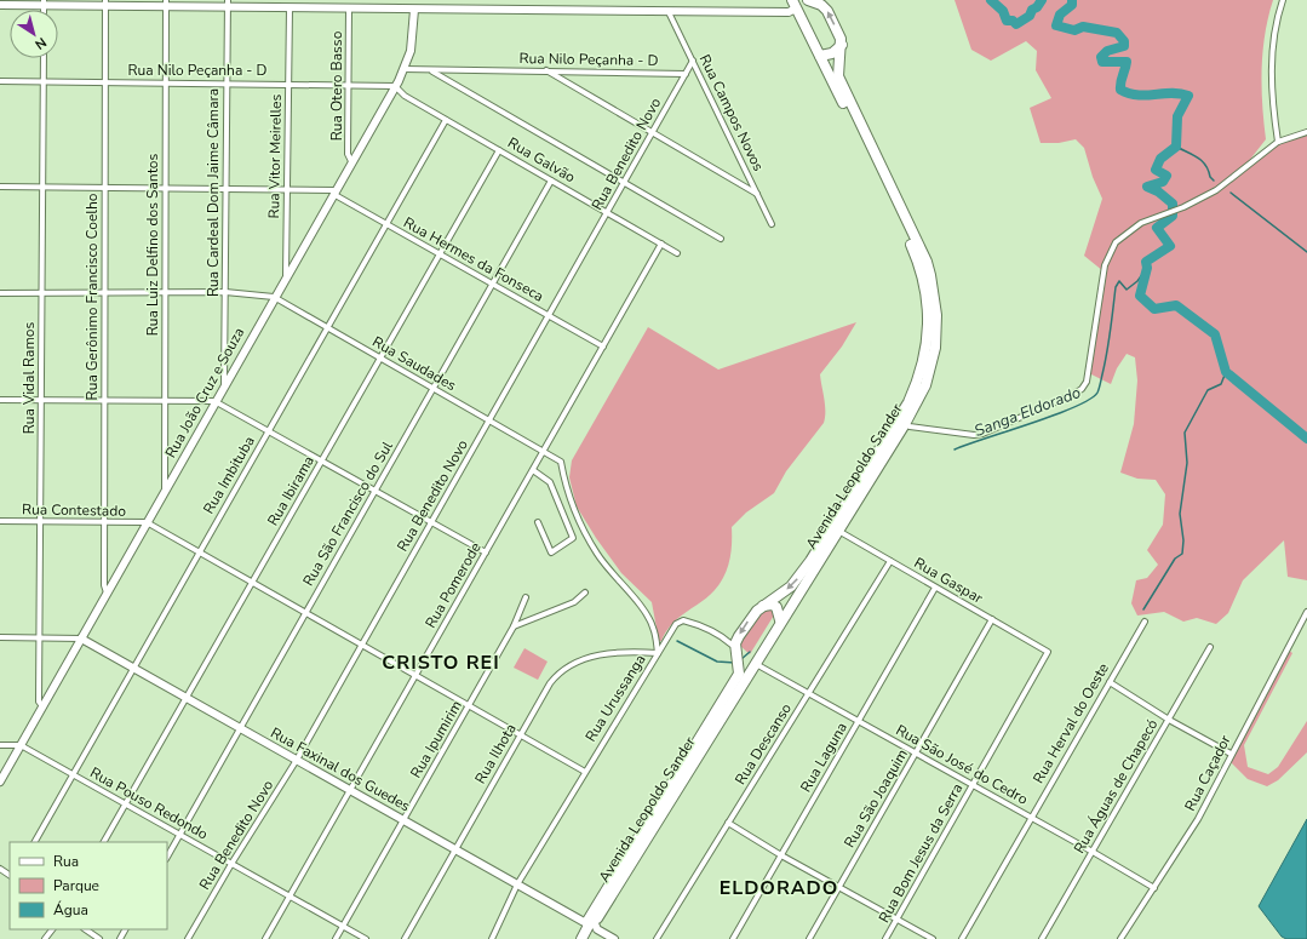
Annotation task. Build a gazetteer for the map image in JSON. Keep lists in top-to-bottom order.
{
  "streets": {
    "highway": ["Avenida Leopoldo Sander"],
    "street": [
      "Rua Nilo Peçanha - D",
      "Rua Otero Basso",
      "Rua Campos Novos",
      "Rua Benedito Novo",
      "Rua Vitor Meirelles",
      "Rua Galvão",
      "Rua Cardeal Dom Jaime Câmara",
      "Rua Luiz Delfino dos Santos",
      "Rua Hermes da Fonseca",
      "Rua Gerônimo Francisco Coelho",
      "Rua Saudades",
      "Rua Vidal Ramos",
      "Rua João Cruz e Souza",
      "Rua Imbituba",
      "Rua Ibirama",
      "Rua Contestado",
      "Rua São Francisco do Sul",
      "Rua Gaspar",
      "Rua Pomerode",
      "Rua Urussanga",
      "Rua Herval do Oeste",
      "Rua Ipumirim",
      "Rua Descanso",
      "Rua Ilhota",
      "Rua Laguna",
      "Rua São José do Cedro",
      "Rua Faxinal dos Guedes",
      "Rua Caçador",
      "Rua Águas de Chapecó",
      "Rua São Joaquim",
      "Rua Pouso Redondo",
      "Rua Bom Jesus da Serra"
    ]
  },
  "crossings": [
    ["Rua Nilo Peçanha - D", "Rua Otero Basso"],
    ["Rua Nilo Peçanha - D", "Rua Benedito Novo"],
    ["Rua Nilo Peçanha - D", "Rua Vitor Meirelles"],
    ["Rua Nilo Peçanha - D", "Rua Galvão"],
    ["Rua Nilo Peçanha - D", "Rua Cardeal Dom Jaime Câmara"],
    ["Rua Nilo Peçanha - D", "Rua Luiz Delfino dos Santos"],
    ["Rua Nilo Peçanha - D", "Rua Gerônimo Francisco Coelho"],
    ["Rua Nilo Peçanha - D", "Rua Vidal Ramos"],
    ["Rua Nilo Peçanha - D", "Rua João Cruz e Souza"],
    ["Rua Otero Basso", "Rua João Cruz e Souza"],
    ["Rua Campos Novos", "Rua Benedito Novo"],
    ["Rua Benedito Novo", "Rua Galvão"],
    ["Rua Benedito Novo", "Rua Hermes da Fonseca"],
    ["Rua Benedito Novo", "Rua Saudades"],
    ["Rua Benedito Novo", "Rua Faxinal dos Guedes"],
    ["Rua Benedito Novo", "Rua Pouso Redondo"],
    ["Rua Vitor Meirelles", "Rua Hermes da Fonseca"],
    ["Rua Vitor Meirelles", "Rua João Cruz e Souza"],
    ["Rua Galvão", "Rua João Cruz e Souza"],
    ["Rua Galvão", "Rua Imbituba"],
    ["Rua Galvão", "Rua Ibirama"],
    ["Rua Galvão", "Rua São Francisco do Sul"],
    ["Rua Galvão", "Rua Pomerode"],
    ["Rua Cardeal Dom Jaime Câmara", "Rua Hermes da Fonseca"],
    ["Rua Cardeal Dom Jaime Câmara", "Rua João Cruz e Souza"],
    ["Rua Luiz Delfino dos Santos", "Rua Hermes da Fonseca"],
    ["Rua Luiz Delfino dos Santos", "Rua João Cruz e Souza"],
    ["Rua Hermes da Fonseca", "Rua Gerônimo Francisco Coelho"],
    ["Rua Hermes da Fonseca", "Rua Vidal Ramos"],
    ["Rua Hermes da Fonseca", "Rua João Cruz e Souza"],
    ["Rua Hermes da Fonseca", "Rua Imbituba"],
    ["Rua Hermes da Fonseca", "Rua Ibirama"],
    ["Rua Hermes da Fonseca", "Rua São Francisco do Sul"],
    ["Rua Hermes da Fonseca", "Rua Pomerode"],
    ["Rua Gerônimo Francisco Coelho", "Rua João Cruz e Souza"],
    ["Rua Gerônimo Francisco Coelho", "Rua Contestado"],
    ["Rua Saudades", "Rua João Cruz e Souza"],
    ["Rua Saudades", "Rua Imbituba"],
    ["Rua Saudades", "Rua Ibirama"],
    ["Rua Saudades", "Rua São Francisco do Sul"],
    ["Rua Saudades", "Rua Pomerode"],
    ["Rua Saudades", "Rua Urussanga"],
    ["Rua Vidal Ramos", "Rua João Cruz e Souza"],
    ["Rua Vidal Ramos", "Rua Contestado"],
    ["Rua João Cruz e Souza", "Rua Contestado"],
    ["Rua João Cruz e Souza", "Rua Faxinal dos Guedes"],
    ["Rua João Cruz e Souza", "Rua Pouso Redondo"],
    ["Rua Imbituba", "Rua Faxinal dos Guedes"],
    ["Rua Imbituba", "Rua Pouso Redondo"],
    ["Avenida Leopoldo Sander", "Rua Gaspar"],
    ["Avenida Leopoldo Sander", "Rua São José do Cedro"],
    ["Avenida Leopoldo Sander", "Rua Faxinal dos Guedes"],
    ["Rua Ibirama", "Rua Faxinal dos Guedes"],
    ["Rua Ibirama", "Rua Pouso Redondo"],
    ["Rua São Francisco do Sul", "Rua Faxinal dos Guedes"],
    ["Rua São Francisco do Sul", "Rua Pouso Redondo"],
    ["Rua Gaspar", "Rua Descanso"],
    ["Rua Gaspar", "Rua Laguna"],
    ["Rua Gaspar", "Rua São Joaquim"],
    ["Rua Gaspar", "Rua Bom Jesus da Serra"],
    ["Rua Pomerode", "Rua Urussanga"],
    ["Rua Pomerode", "Rua Faxinal dos Guedes"],
    ["Rua Pomerode", "Rua Pouso Redondo"],
    ["Rua Urussanga", "Rua Ilhota"],
    ["Rua Urussanga", "Rua Faxinal dos Guedes"],
    ["Rua Herval do Oeste", "Rua São José do Cedro"],
    ["Rua Ipumirim", "Rua Faxinal dos Guedes"],
    ["Rua Ipumirim", "Rua Pouso Redondo"],
    ["Rua Descanso", "Rua São José do Cedro"],
    ["Rua Ilhota", "Rua Faxinal dos Guedes"],
    ["Rua Laguna", "Rua São José do Cedro"],
    ["Rua São José do Cedro", "Rua Caçador"],
    ["Rua São José do Cedro", "Rua Águas de Chapecó"],
    ["Rua São José do Cedro", "Rua São Joaquim"],
    ["Rua São José do Cedro", "Rua Bom Jesus da Serra"]
  ],
  "districts": ["CRISTO REI", "ELDORADO"],
  "water": ["Sanga Eldorado"],
  "legend": ["Rua", "Parque", "Água"],
  "north": "bottom right"
}
